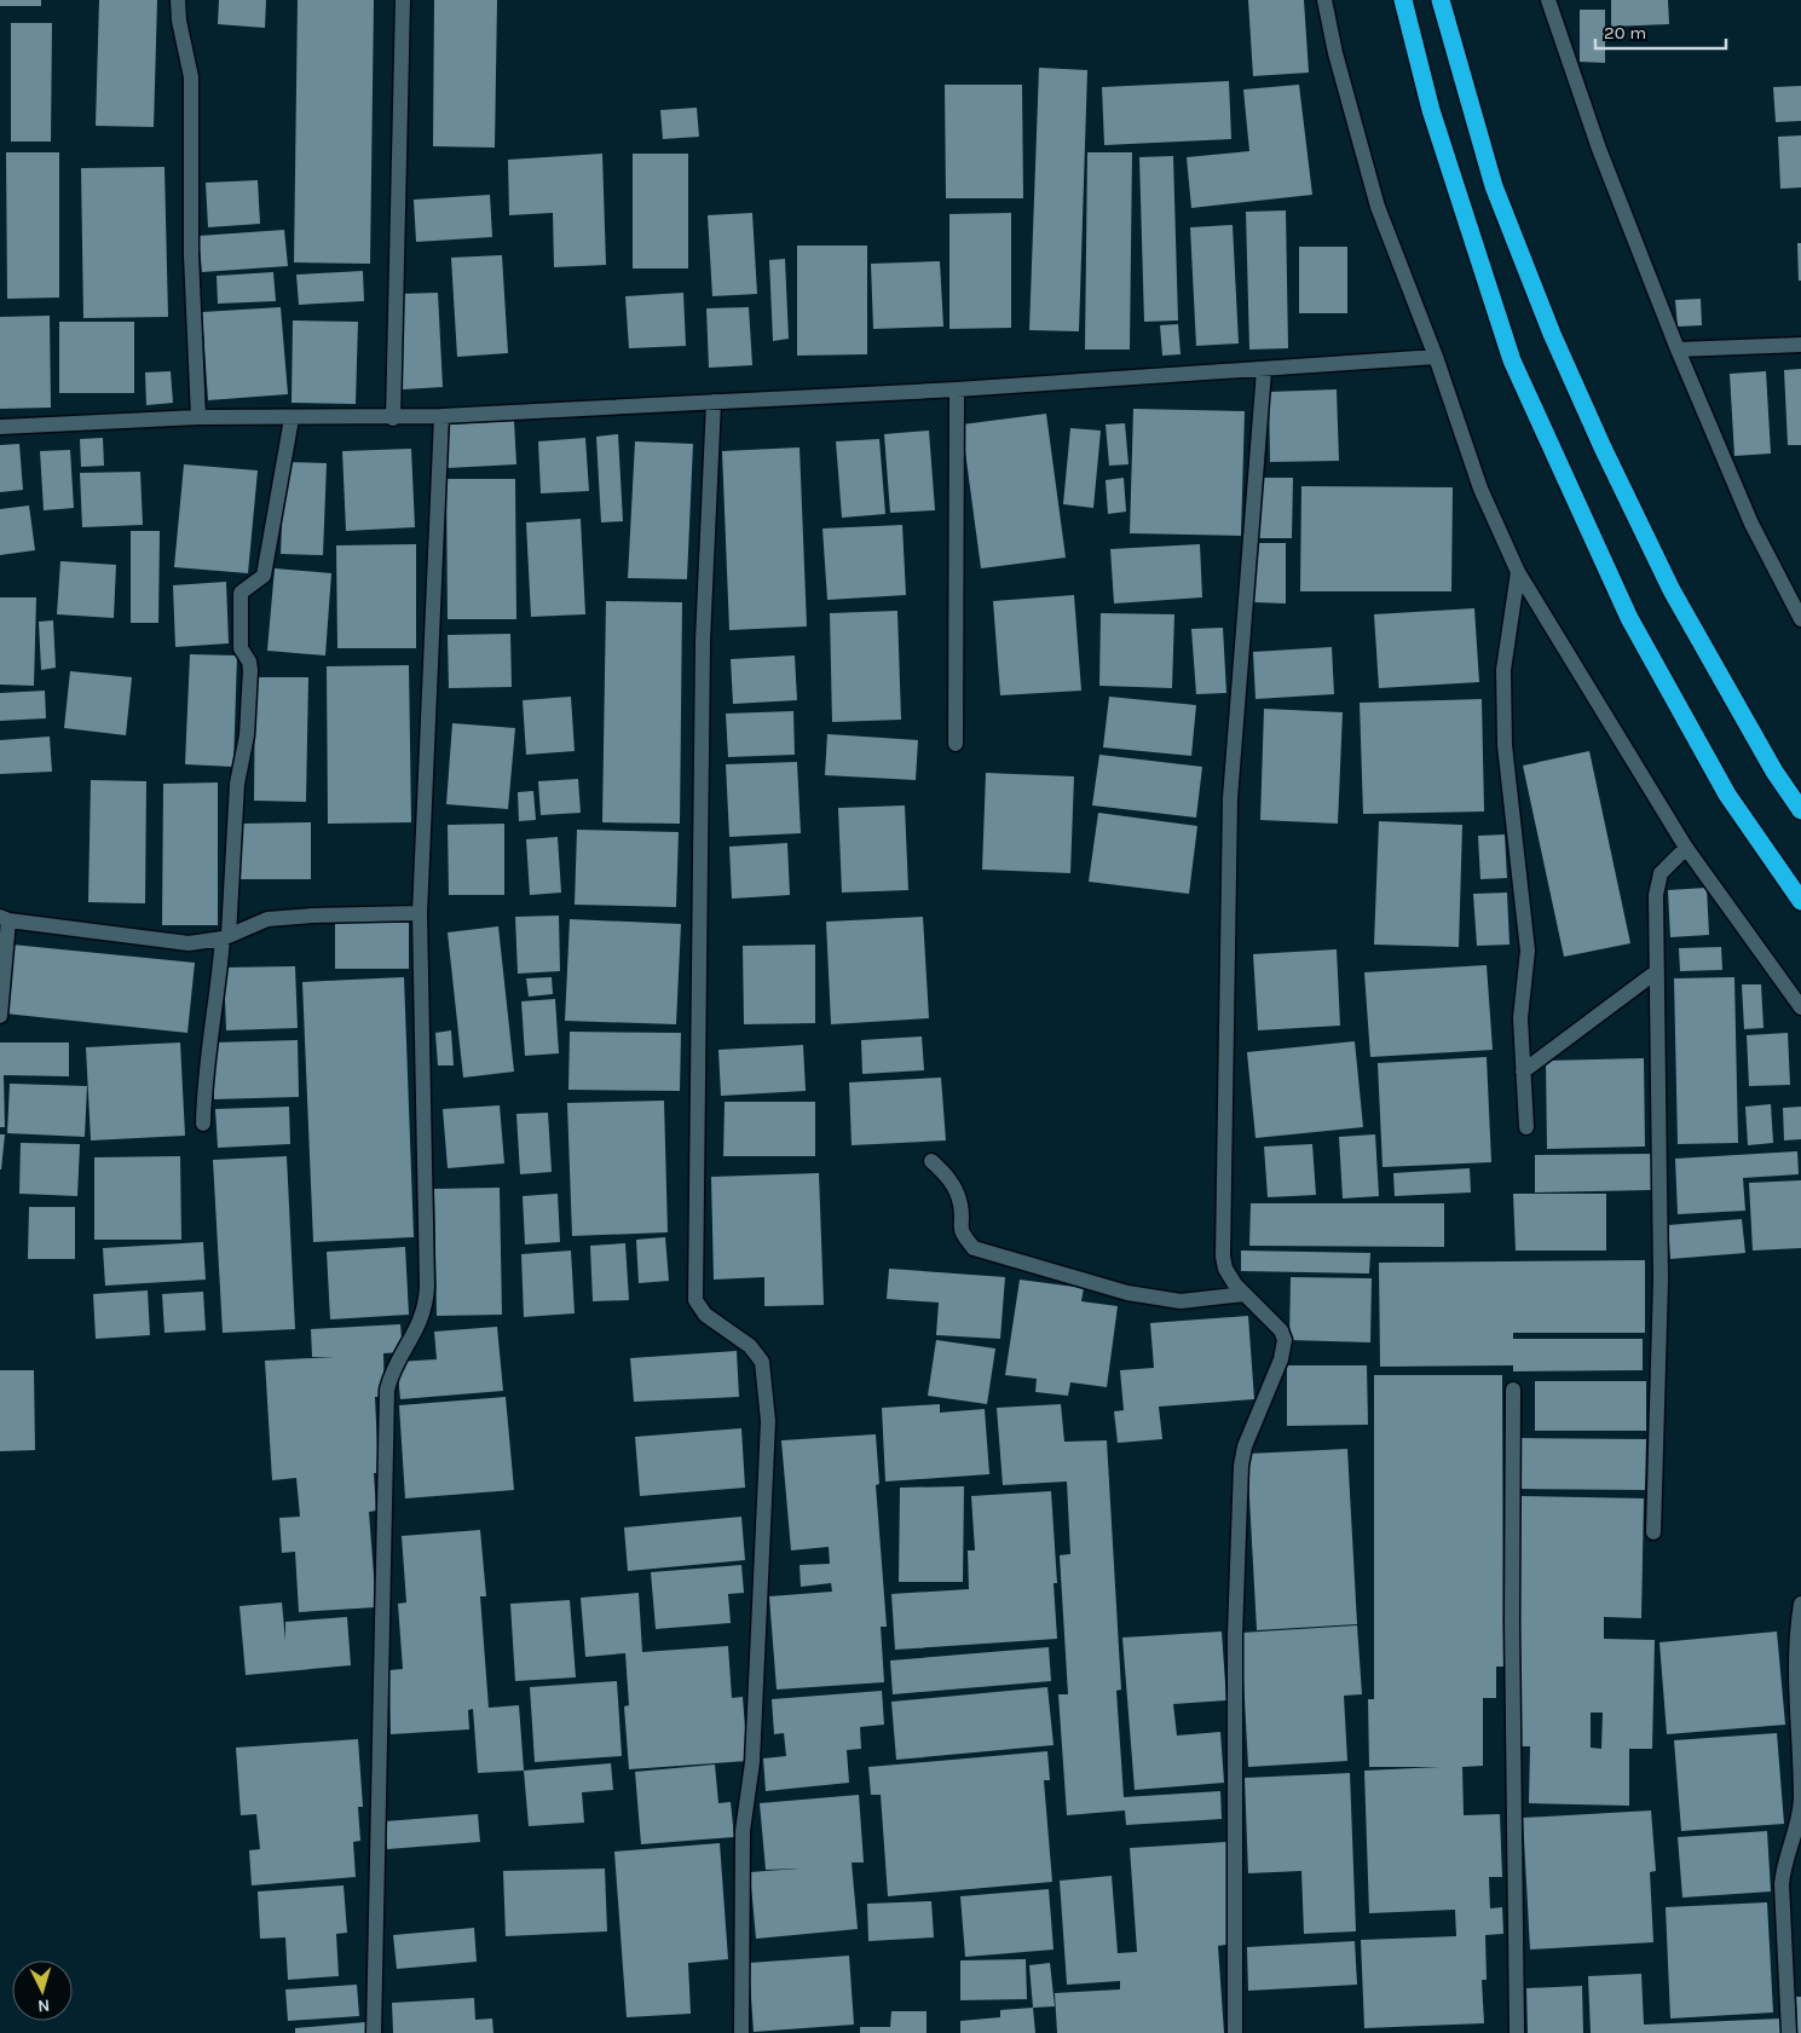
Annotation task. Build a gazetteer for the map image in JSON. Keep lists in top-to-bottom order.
{
  "scale_bar": "20 m",
  "north": "bottom"
}
